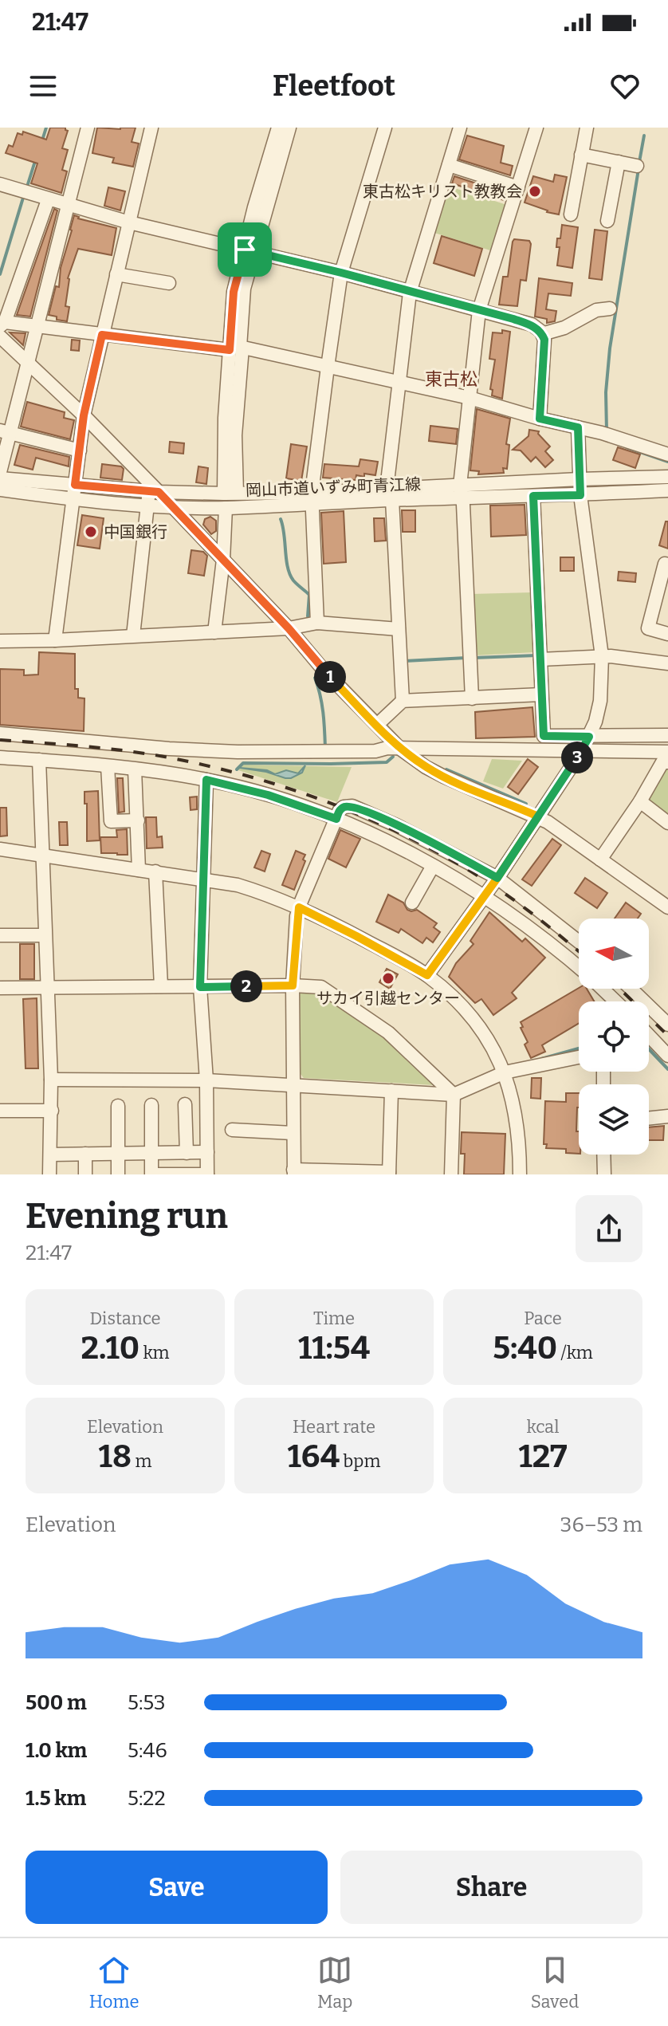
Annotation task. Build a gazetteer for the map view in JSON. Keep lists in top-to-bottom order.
{
  "streets": {
    "street": ["岡山市道いずみ町青江線"]
  },
  "districts": ["東古松"],
  "places": ["東古松キリスト教教会", "中国銀行", "サカイ引越センター"],
  "north": "left",
  "page": {
    "status": "21:47",
    "header": "Fleetfoot",
    "pins": ["1", "3", "2"],
    "heading": ["Evening run", "21:47"],
    "stats": [
      ["Distance", "2.10 km"],
      ["Time", "11:54"],
      ["Pace", "5:40 /km"],
      ["Elevation", "18 m"],
      ["Heart rate", "164 bpm"],
      ["kcal", "127"]
    ],
    "chart": ["Elevation", "36–53 m"],
    "list": [
      {
        "name": "500 m",
        "note": "5:53"
      },
      {
        "name": "1.0 km",
        "note": "5:46"
      },
      {
        "name": "1.5 km",
        "note": "5:22"
      }
    ],
    "buttons": ["Save", "Share"],
    "tabs": ["Home", "Map", "Saved"]
  }
}
